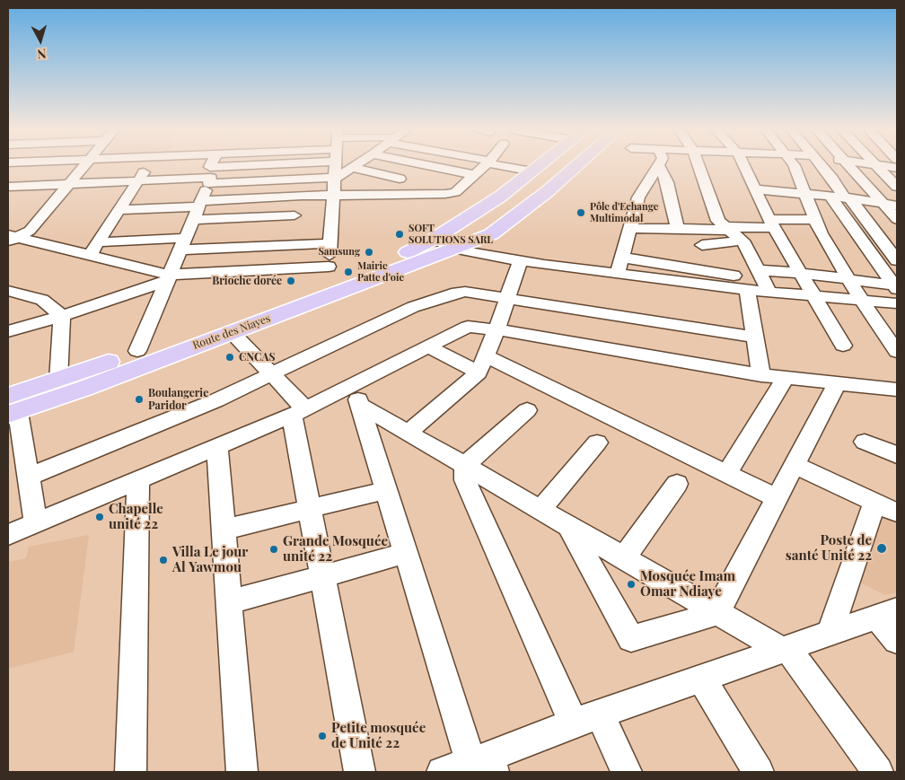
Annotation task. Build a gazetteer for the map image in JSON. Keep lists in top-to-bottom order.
{
  "streets": {
    "main road": ["Route des Niayes"]
  },
  "places": [
    "Pôle d'Echange Multimodal",
    "SOFT SOLUTIONS SARL",
    "Samsung",
    "Mairie Patte d'oie",
    "Brioche dorée",
    "CNCAS",
    "Boulangerie Paridor",
    "Chapelle unité 22",
    "Poste de santé Unité 22",
    "Grande Mosquée unité 22",
    "Villa Le jour Al Yawmou",
    "Mosquée Imam Omar Ndiaye",
    "Petite mosquée de Unité 22"
  ],
  "north": "bottom"
}
